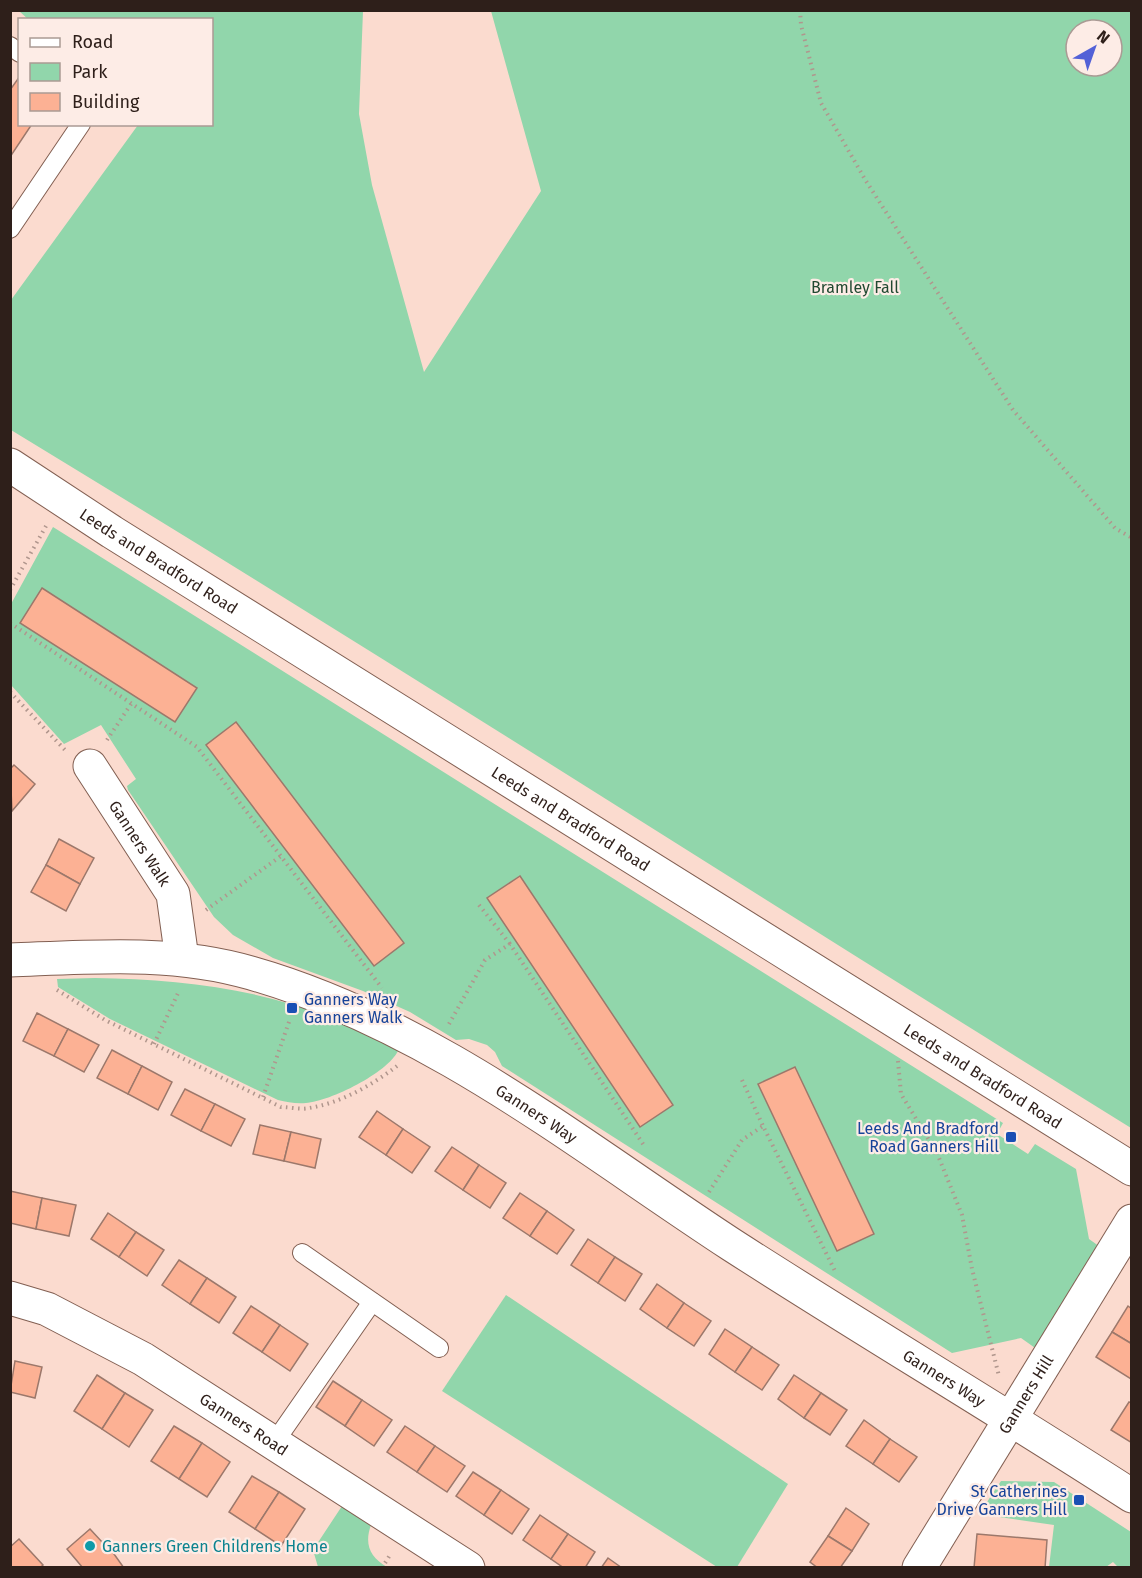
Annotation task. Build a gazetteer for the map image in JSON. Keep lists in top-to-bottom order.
{
  "streets": {
    "street": [
      "Leeds and Bradford Road",
      "Ganners Walk",
      "Ganners Way",
      "Ganners Hill",
      "Ganners Road"
    ]
  },
  "crossings": [
    ["Ganners Walk", "Ganners Way"],
    ["Ganners Way", "Ganners Hill"]
  ],
  "parks": ["Bramley Fall"],
  "places": {
    "transit": ["Ganners Way Ganners Walk", "Leeds And Bradford Road Ganners Hill", "St Catherines Drive Ganners Hill"],
    "other": ["Ganners Green Childrens Home"]
  },
  "legend": ["Road", "Park", "Building"],
  "north": "top right"
}
